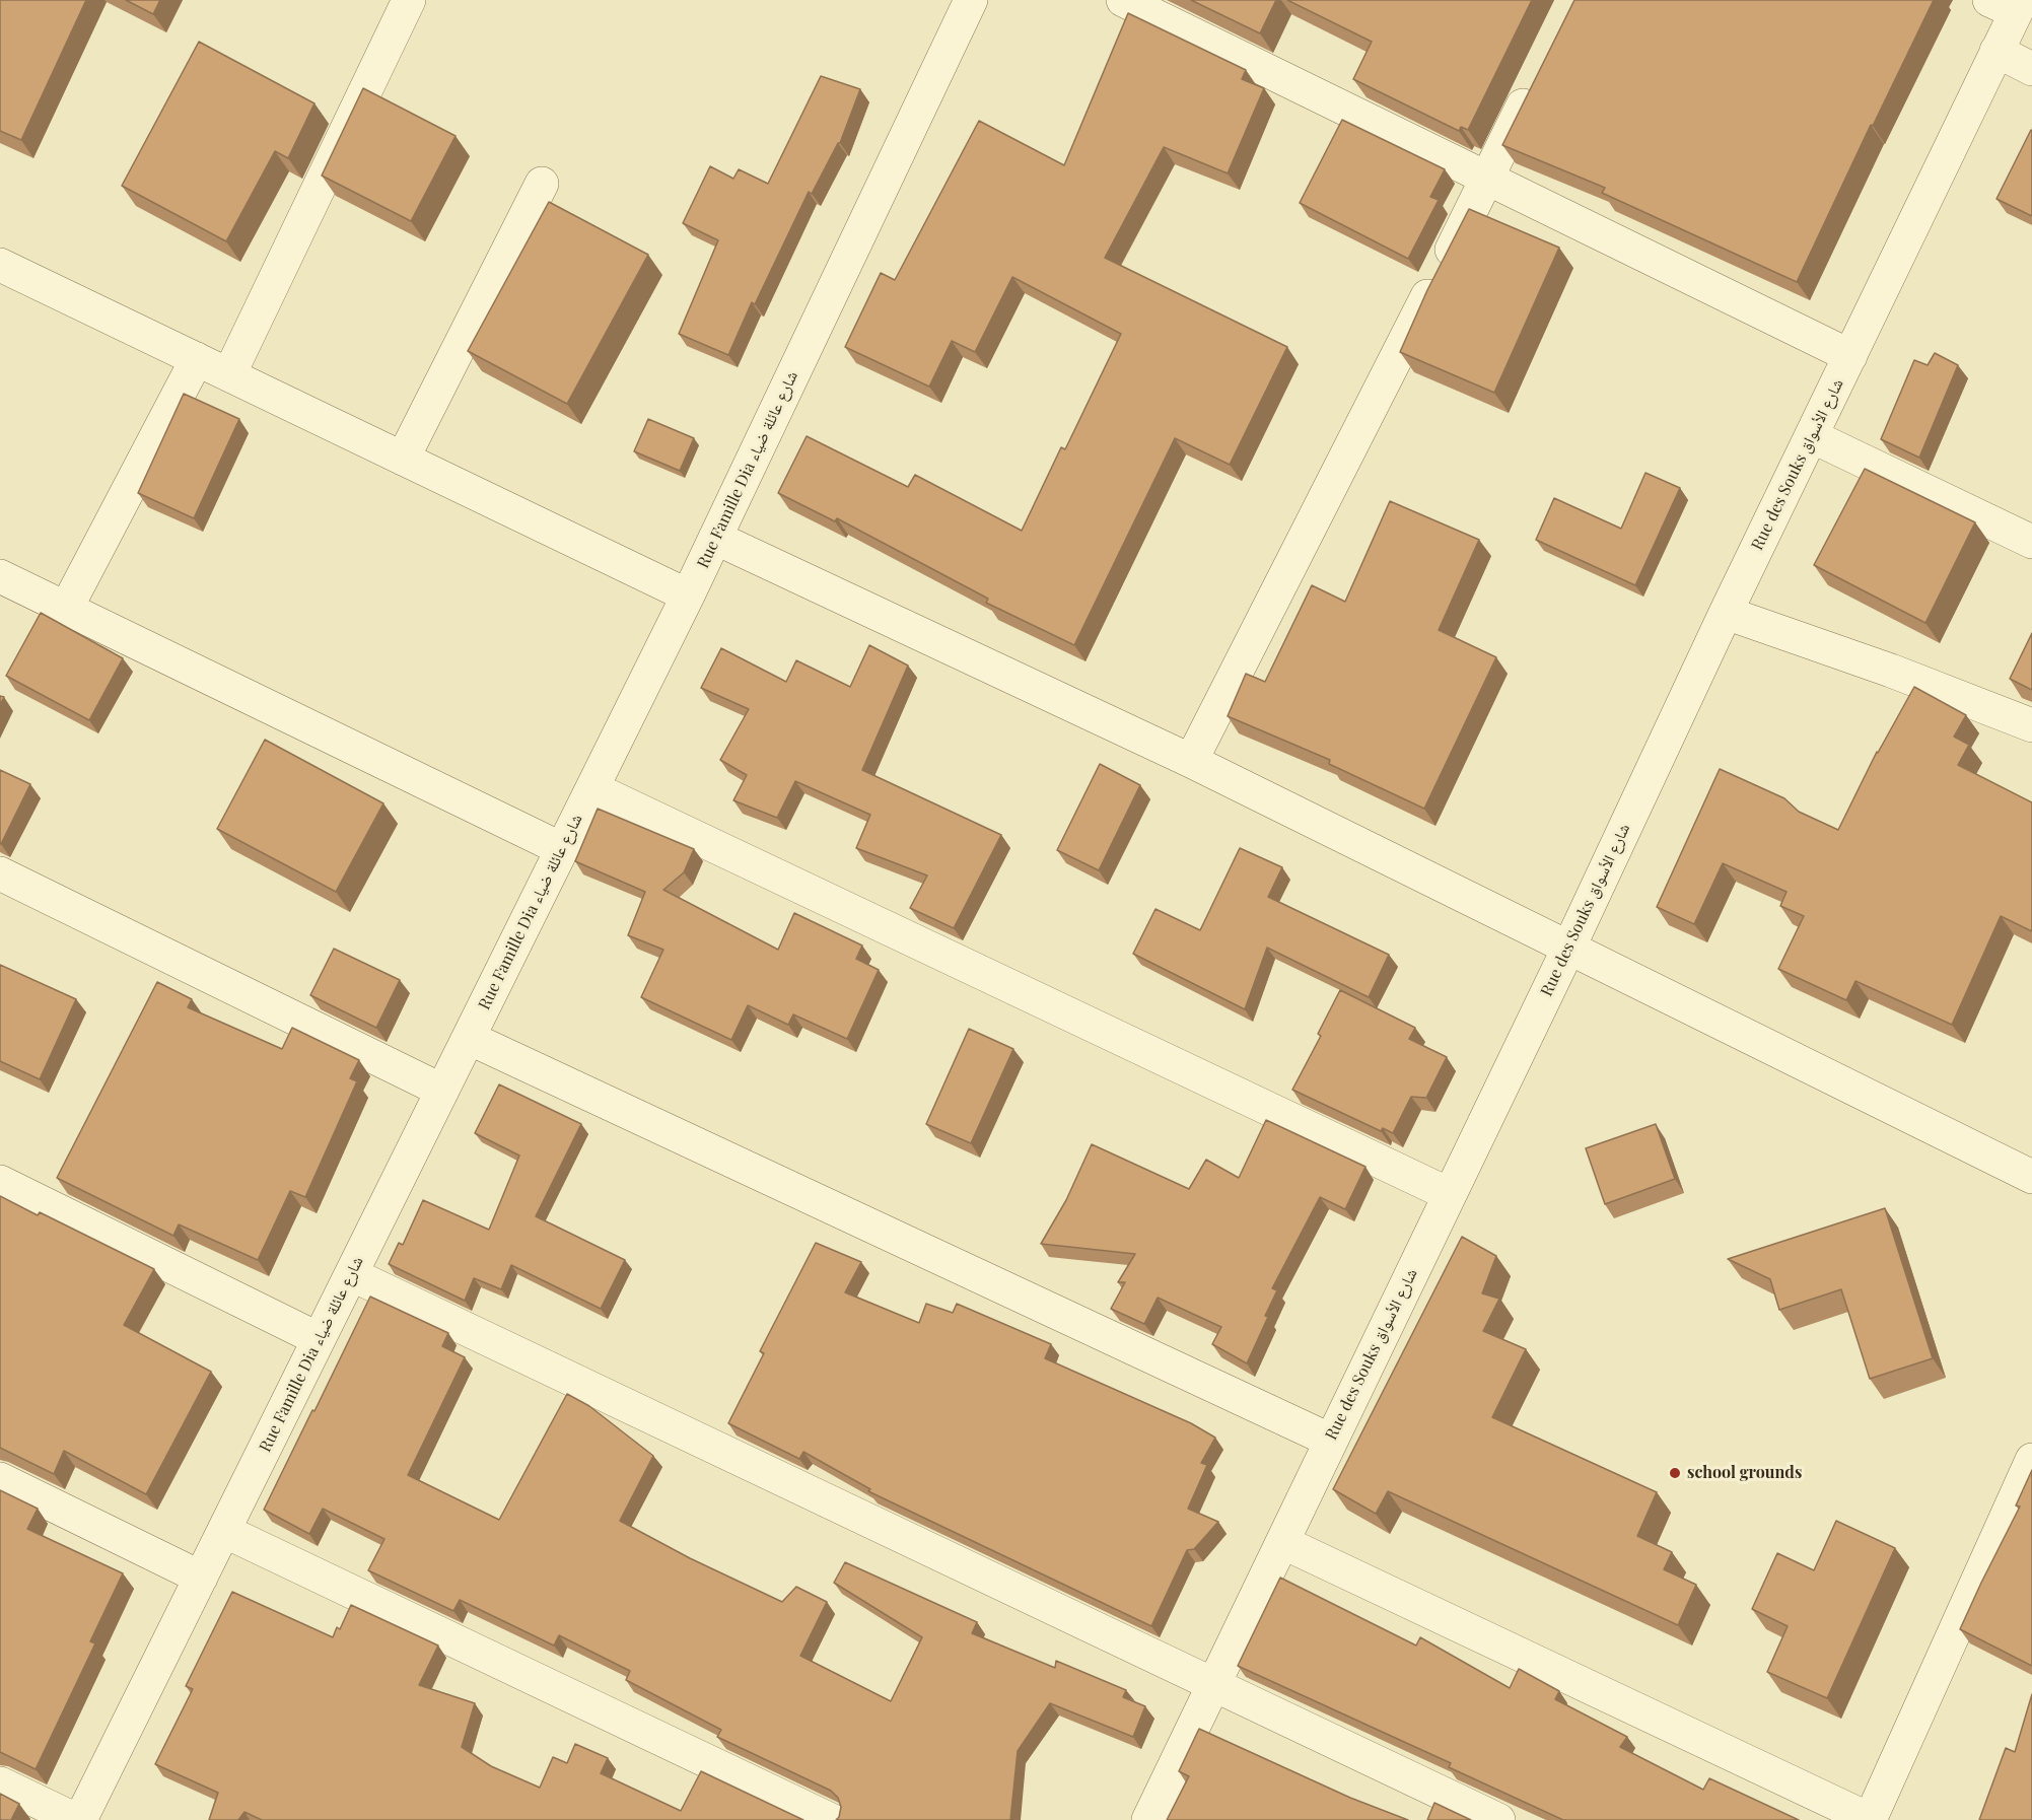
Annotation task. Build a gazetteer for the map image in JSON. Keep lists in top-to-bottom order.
{
  "streets": {
    "street": ["Rue des Souks شارع الأسواق", "Rue Famille Dia شارع عائلة ضياء"]
  },
  "places": ["school grounds"]
}
